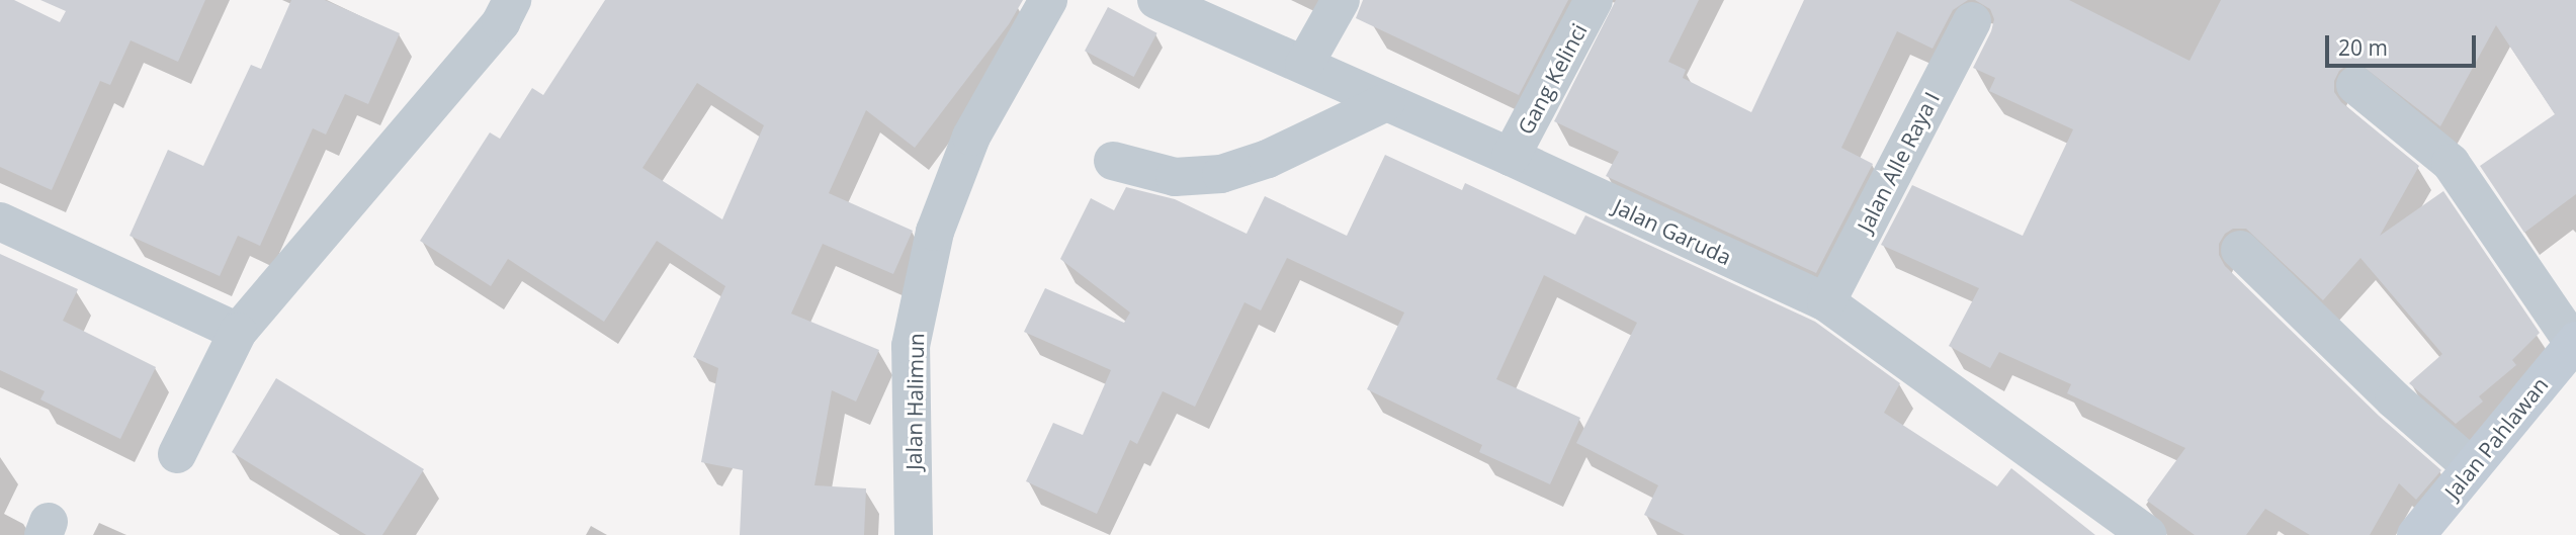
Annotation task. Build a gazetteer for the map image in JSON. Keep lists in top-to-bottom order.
{
  "streets": {
    "main road": ["Jalan Pahlawan"],
    "street": [
      "Gang Kelinci",
      "Jalan Alle Raya I",
      "Jalan Garuda",
      "Jalan Halimun"
    ]
  },
  "crossings": [
    ["Gang Kelinci", "Jalan Garuda"],
    ["Jalan Alle Raya I", "Jalan Garuda"]
  ],
  "scale_bar": "20 m"
}
